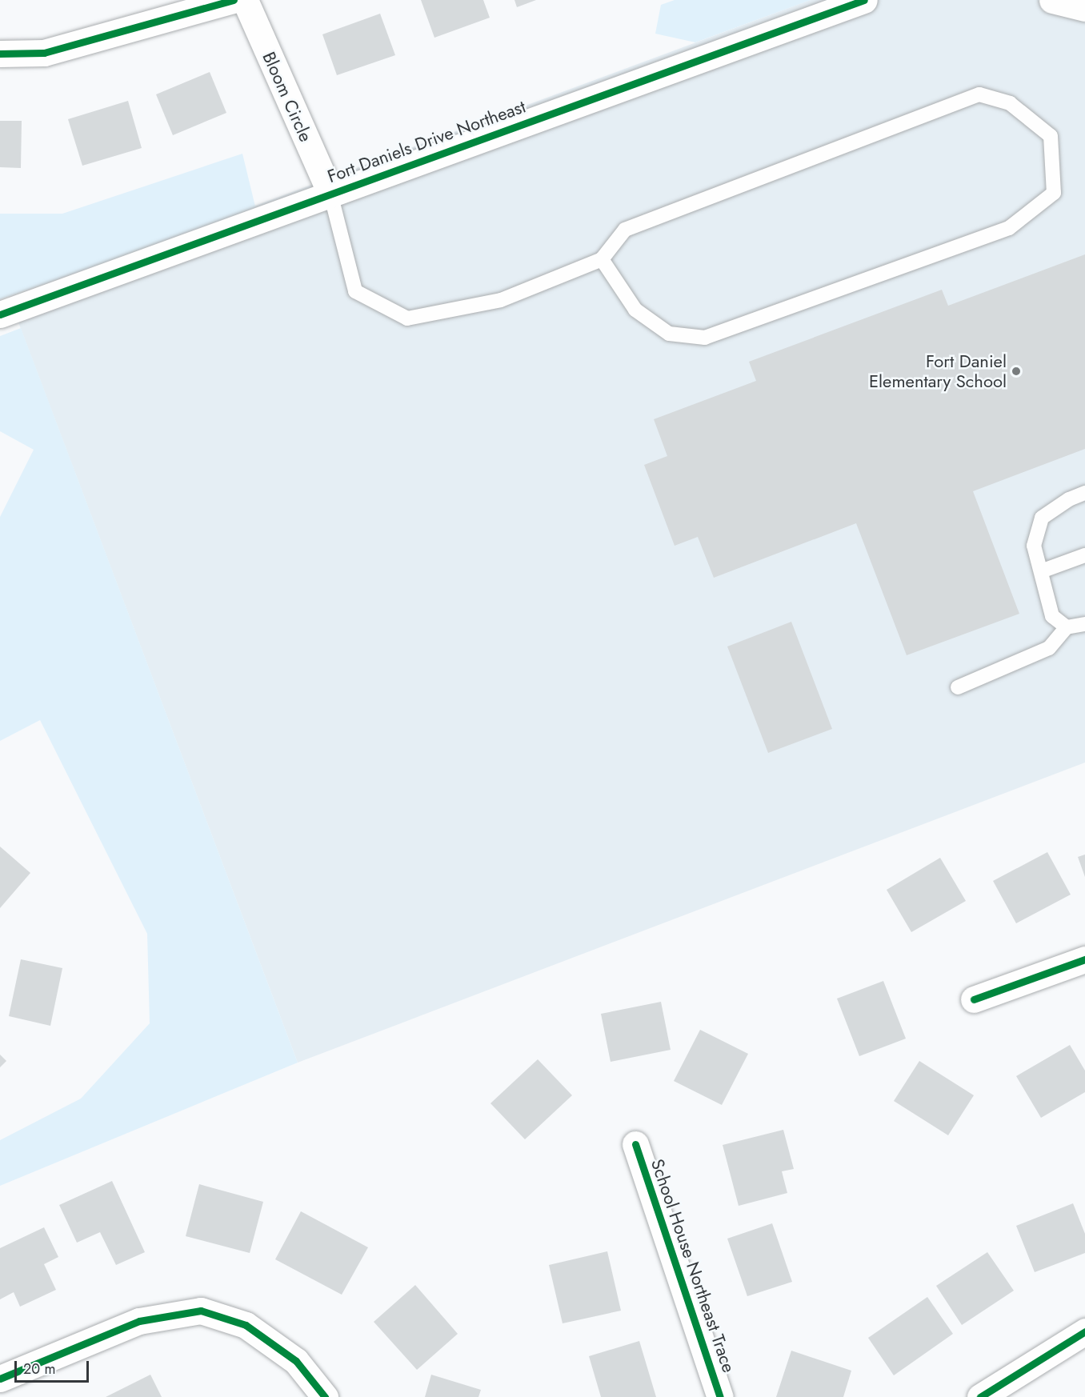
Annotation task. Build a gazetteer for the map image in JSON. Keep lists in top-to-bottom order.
{
  "streets": {
    "street": ["Bloom Circle", "Fort Daniels Drive Northeast", "School House Northeast Trace"]
  },
  "crossings": [
    ["Bloom Circle", "Fort Daniels Drive Northeast"]
  ],
  "places": ["Fort Daniel Elementary School"],
  "scale_bar": "20 m"
}
